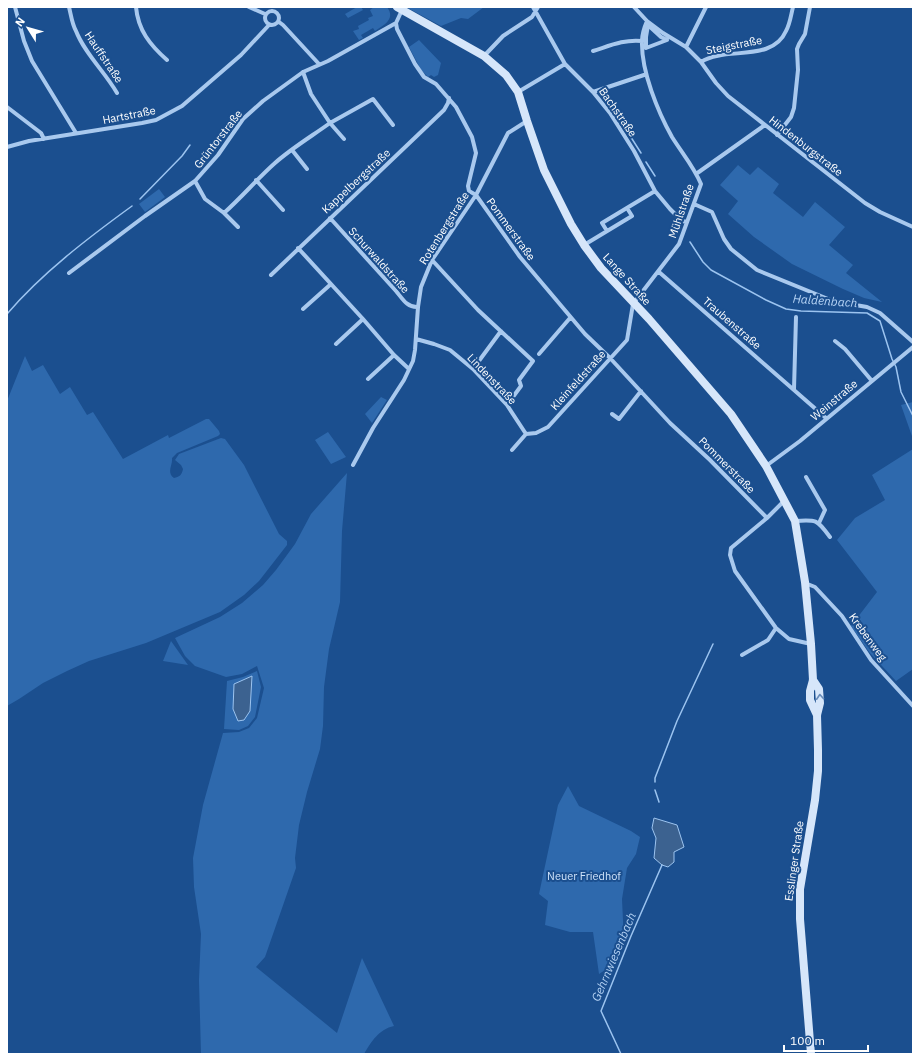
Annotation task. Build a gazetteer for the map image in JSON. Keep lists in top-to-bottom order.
{
  "streets": {
    "main road": ["Lange Straße", "Esslinger Straße"],
    "street": [
      "Steigstraße",
      "Hauffstraße",
      "Bachstraße",
      "Hartstraße",
      "Grüntorstraße",
      "Hindenburgstraße",
      "Kappelbergstraße",
      "Mühlstraße",
      "Rotenbergstraße",
      "Pommerstraße",
      "Schurwaldstraße",
      "Traubenstraße",
      "Lindenstraße",
      "Kleinfeldstraße",
      "Weinstraße",
      "Krebenweg"
    ]
  },
  "crossings": [
    ["Steigstraße", "Hindenburgstraße"],
    ["Bachstraße", "Mühlstraße"],
    ["Grüntorstraße", "Pommerstraße"],
    ["Kappelbergstraße", "Pommerstraße"],
    ["Kappelbergstraße", "Schurwaldstraße"],
    ["Mühlstraße", "Lange Straße"],
    ["Mühlstraße", "Traubenstraße"],
    ["Mühlstraße", "Kleinfeldstraße"],
    ["Rotenbergstraße", "Pommerstraße"],
    ["Rotenbergstraße", "Schurwaldstraße"],
    ["Rotenbergstraße", "Lange Straße"],
    ["Rotenbergstraße", "Lindenstraße"],
    ["Pommerstraße", "Kleinfeldstraße"],
    ["Lange Straße", "Kleinfeldstraße"],
    ["Lange Straße", "Weinstraße"],
    ["Lange Straße", "Esslinger Straße"],
    ["Traubenstraße", "Weinstraße"],
    ["Lindenstraße", "Kleinfeldstraße"],
    ["Krebenweg", "Esslinger Straße"]
  ],
  "water": ["Haldenbach", "Gehrnwiesenbach"],
  "parks": ["Neuer Friedhof"],
  "scale_bar": "100 m",
  "north": "top left"
}
